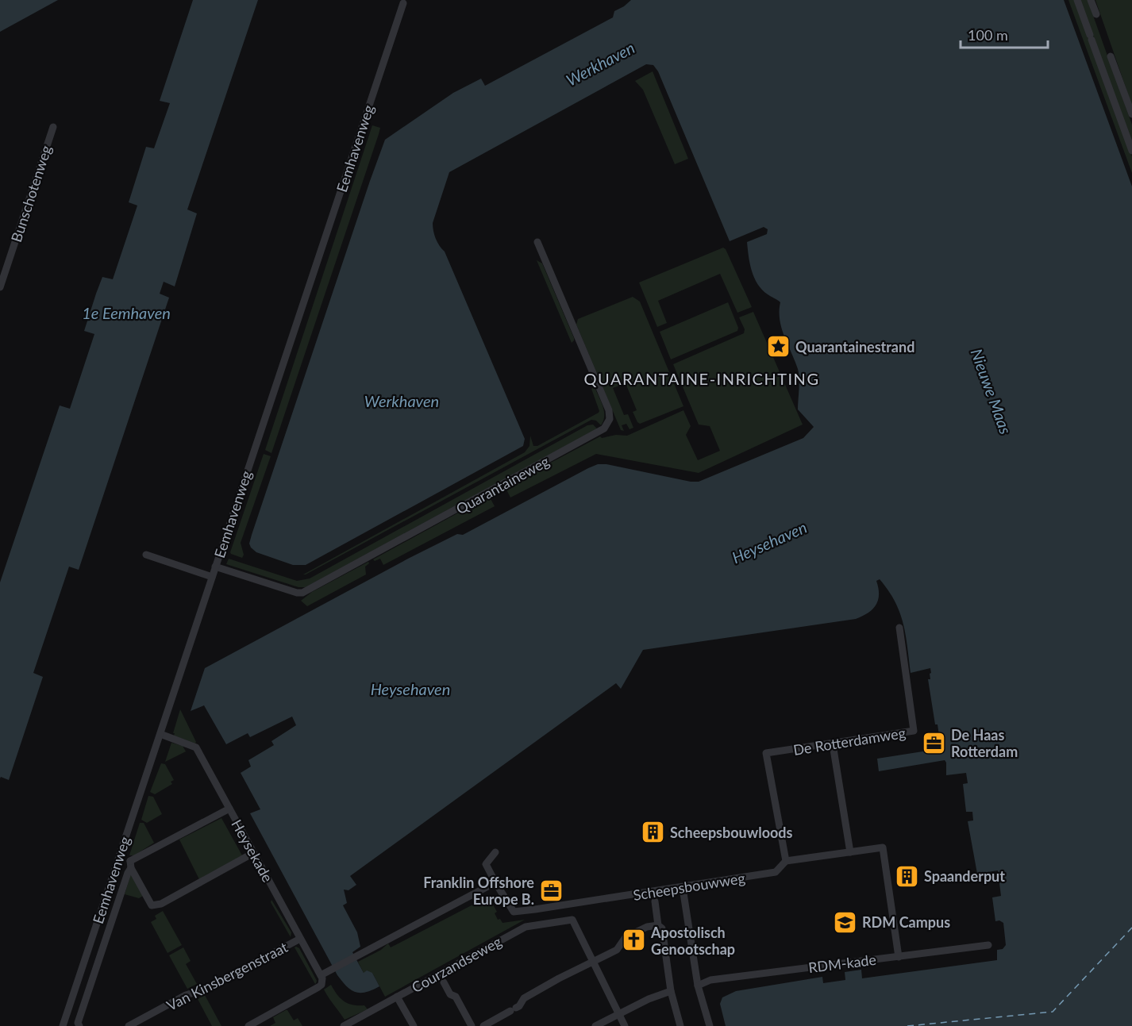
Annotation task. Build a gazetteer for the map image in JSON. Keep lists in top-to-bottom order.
{
  "streets": {
    "street": [
      "Eemhavenweg",
      "Bunschotenweg",
      "Quarantaineweg",
      "De Rotterdamweg",
      "Heysekade",
      "Scheepsbouwweg",
      "RDM-kade",
      "Courzandseweg",
      "Van Kinsbergenstraat"
    ]
  },
  "crossings": [
    ["Eemhavenweg", "Quarantaineweg"],
    ["Eemhavenweg", "Heysekade"],
    ["De Rotterdamweg", "Scheepsbouwweg"],
    ["Heysekade", "Van Kinsbergenstraat"]
  ],
  "districts": ["QUARANTAINE-INRICHTING"],
  "water": [
    "Werkhaven",
    "1e Eemhaven",
    "Nieuwe Maas",
    "Heysehaven"
  ],
  "places": {
    "place": ["Quarantainestrand"],
    "office": ["De Haas Rotterdam", "Franklin Offshore Europe B."],
    "building": ["Scheepsbouwloods", "Spaanderput"],
    "school or university": ["RDM Campus"],
    "church": ["Apostolisch Genootschap"]
  },
  "scale_bar": "100 m"
}
